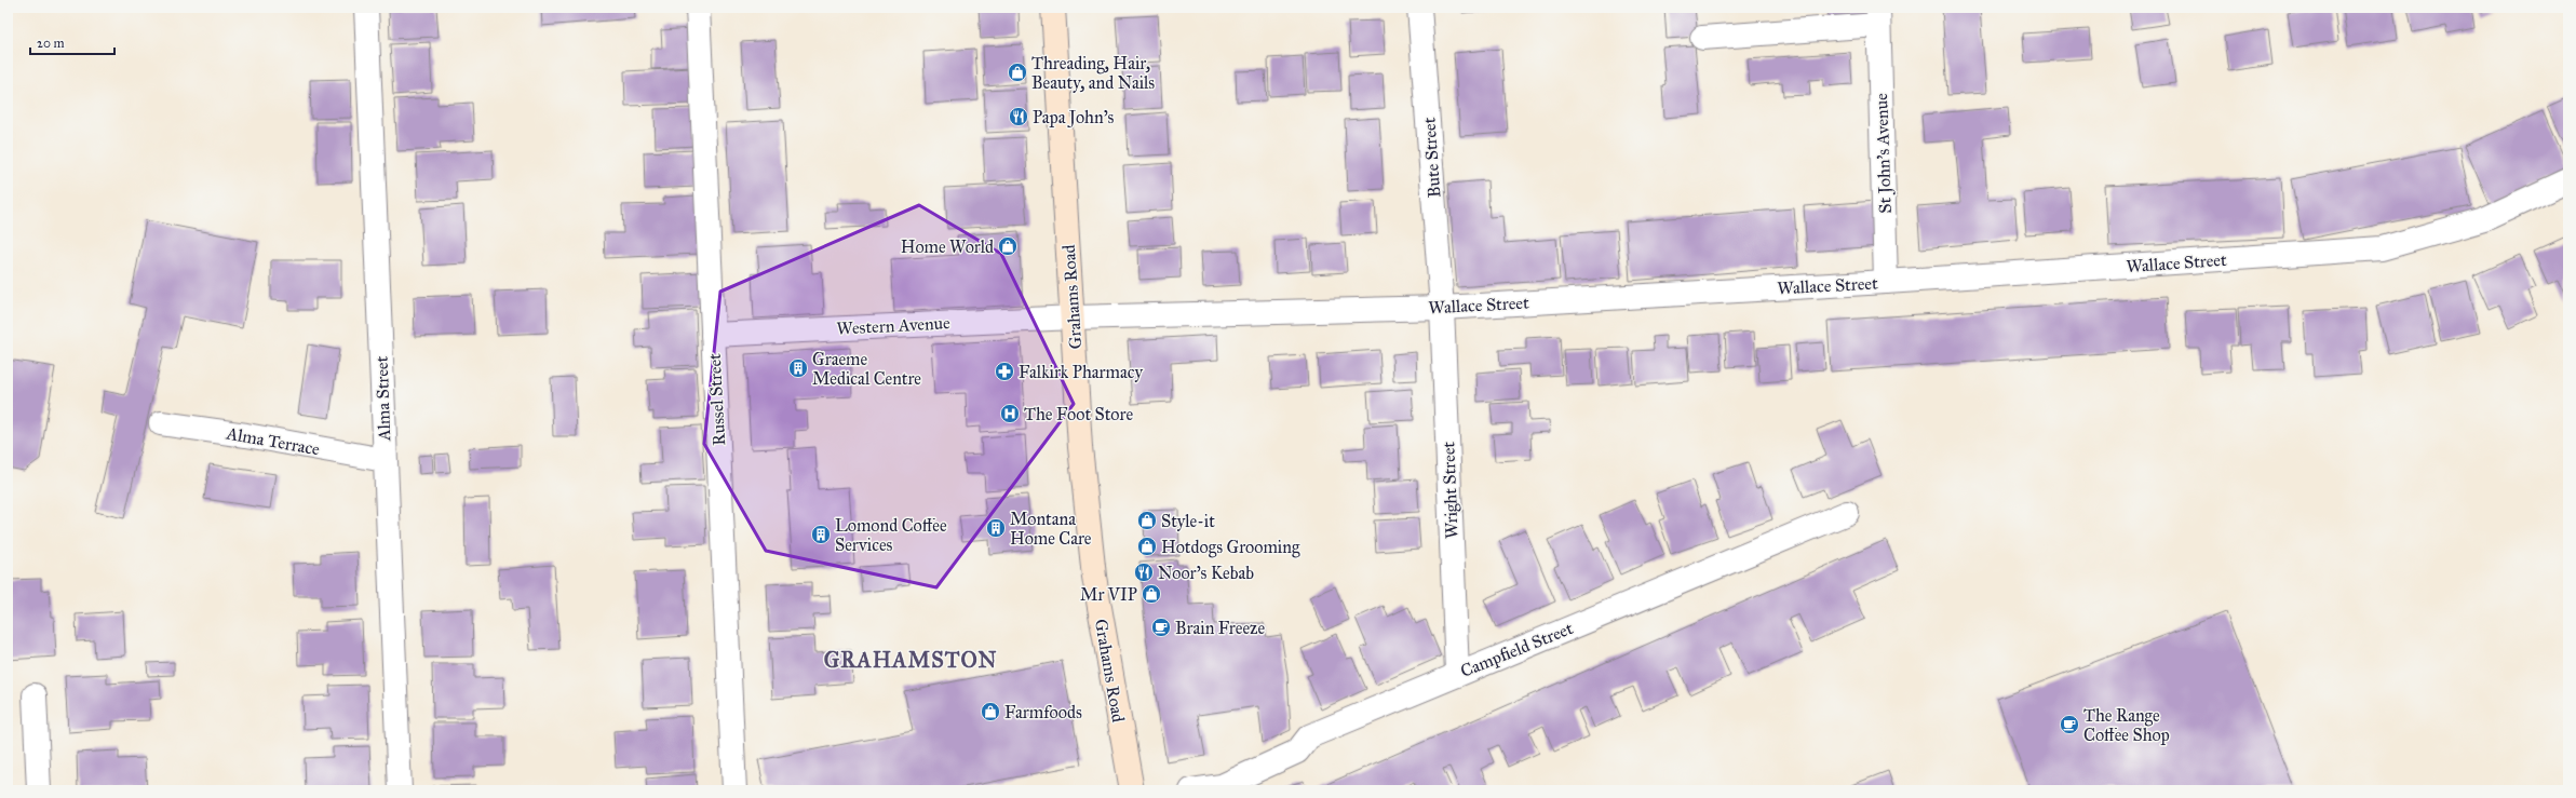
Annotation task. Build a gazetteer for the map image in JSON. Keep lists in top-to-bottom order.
{
  "streets": {
    "main road": ["Grahams Road"],
    "street": [
      "St John's Avenue",
      "Bute Street",
      "Wallace Street",
      "Western Avenue",
      "Alma Street",
      "Russel Street",
      "Alma Terrace",
      "Wright Street",
      "Campfield Street"
    ]
  },
  "crossings": [
    ["St John's Avenue", "Wallace Street"],
    ["Bute Street", "Wallace Street"],
    ["Bute Street", "Wright Street"],
    ["Wallace Street", "Grahams Road"],
    ["Wallace Street", "Western Avenue"],
    ["Wallace Street", "Wright Street"],
    ["Grahams Road", "Western Avenue"],
    ["Western Avenue", "Russel Street"],
    ["Alma Street", "Alma Terrace"],
    ["Wright Street", "Campfield Street"]
  ],
  "districts": ["GRAHAMSTON"],
  "places": {
    "shop": [
      "Threading, Hair, Beauty, and Nails",
      "Home World",
      "Style-it",
      "Hotdogs Grooming",
      "Mr VIP",
      "Farmfoods"
    ],
    "restaurant": ["Papa John's", "Noor's Kebab"],
    "building": ["Graeme Medical Centre", "Montana Home Care", "Lomond Coffee Services"],
    "pharmacy": ["Falkirk Pharmacy"],
    "hospital": ["The Foot Store"],
    "cafe": ["Brain Freeze", "The Range Coffee Shop"]
  },
  "scale_bar": "20 m"
}
